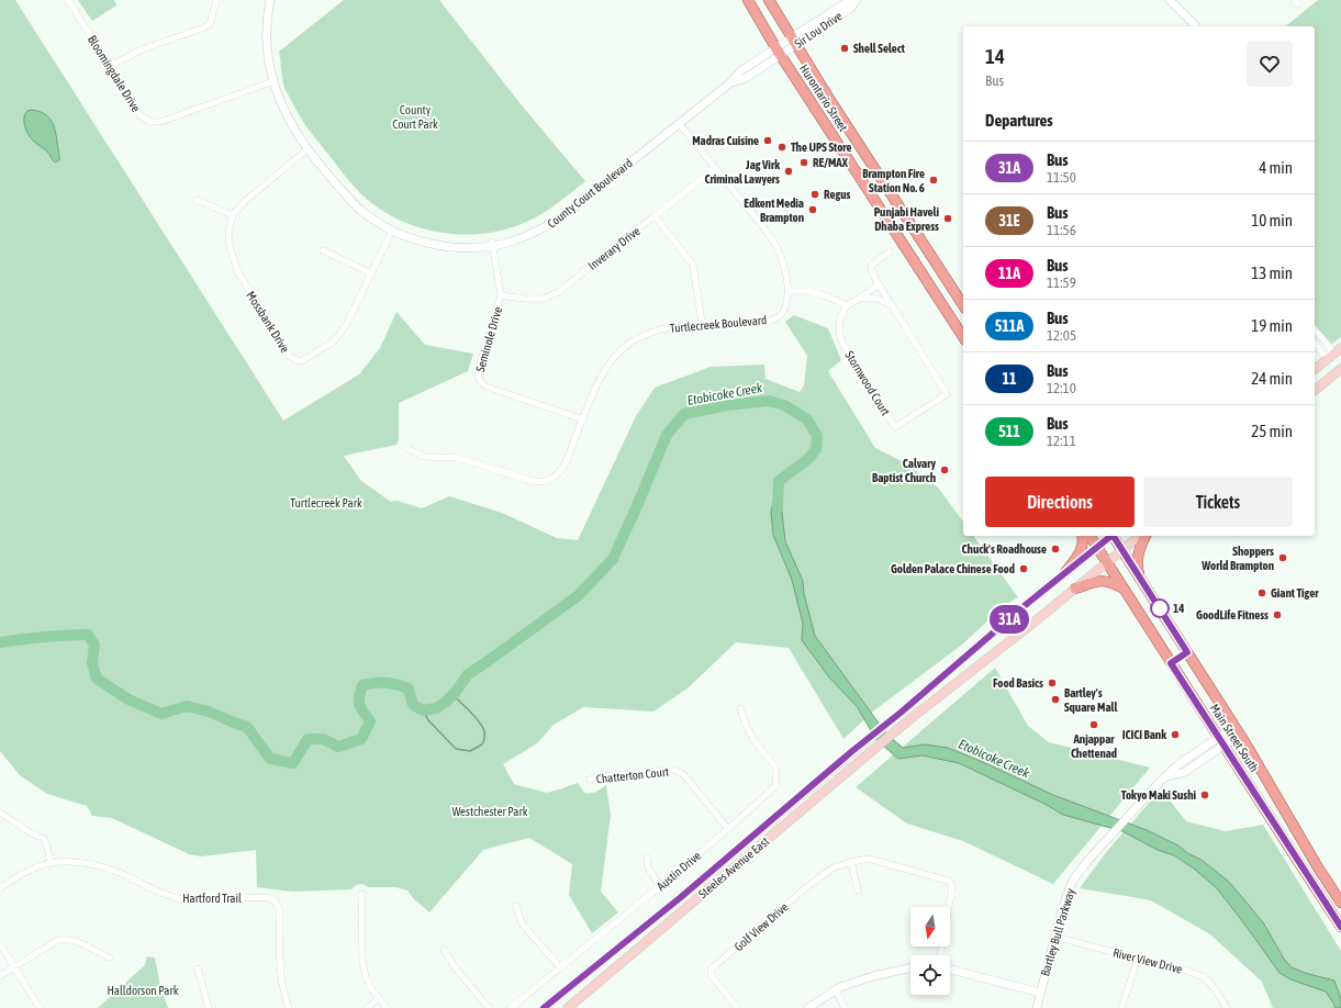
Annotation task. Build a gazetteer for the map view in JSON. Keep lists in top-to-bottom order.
{
  "streets": {
    "main road": ["Hurontario Street", "Main Street South", "Steeles Avenue East"],
    "street": [
      "Sir Lou Drive",
      "Bloomingdale Drive",
      "County Court Boulevard",
      "Inverary Drive",
      "Mossbank Drive",
      "Turtlecreek Boulevard",
      "Seminole Drive",
      "Stornwood Court",
      "Chatterton Court",
      "Austin Drive",
      "Hartford Trail",
      "Golf View Drive",
      "Bartley Bull Parkway",
      "River View Drive"
    ]
  },
  "crossings": [
    ["Sir Lou Drive", "Hurontario Street"],
    ["Sir Lou Drive", "County Court Boulevard"],
    ["Bloomingdale Drive", "County Court Boulevard"],
    ["Hurontario Street", "County Court Boulevard"],
    ["County Court Boulevard", "Mossbank Drive"],
    ["County Court Boulevard", "Turtlecreek Boulevard"],
    ["County Court Boulevard", "Seminole Drive"],
    ["Inverary Drive", "Turtlecreek Boulevard"],
    ["Inverary Drive", "Seminole Drive"],
    ["Turtlecreek Boulevard", "Seminole Drive"],
    ["Main Street South", "Steeles Avenue East"],
    ["Main Street South", "Bartley Bull Parkway"],
    ["Chatterton Court", "Austin Drive"],
    ["Bartley Bull Parkway", "River View Drive"]
  ],
  "water": ["Etobicoke Creek"],
  "parks": [
    "County Court Park",
    "Turtlecreek Park",
    "Westchester Park",
    "Halldorson Park"
  ],
  "places": [
    "Shell Select",
    "Madras Cuisine",
    "The UPS Store",
    "RE/MAX",
    "Jag Virk Criminal Lawyers",
    "Brampton Fire Station No. 6",
    "Regus",
    "Edkent Media Brampton",
    "Punjabi Haveli Dhaba Express",
    "Calvary Baptist Church",
    "Chuck's Roadhouse",
    "Shoppers World Brampton",
    "Golden Palace Chinese Food",
    "Giant Tiger",
    "14",
    "GoodLife Fitness",
    "Food Basics",
    "Bartley's Square Mall",
    "Anjappar Chettenad",
    "ICICI Bank",
    "Tokyo Maki Sushi"
  ],
  "lines": ["bus line 31A"],
  "north": "bottom",
  "page": {
    "on_map": "31A",
    "heading": [
      ["14", "Bus"],
      "Departures"
    ],
    "list": [
      {
        "mark": "31A",
        "name": "Bus",
        "note": "11:50",
        "value": "4 min"
      },
      {
        "mark": "31E",
        "name": "Bus",
        "note": "11:56",
        "value": "10 min"
      },
      {
        "mark": "11A",
        "name": "Bus",
        "note": "11:59",
        "value": "13 min"
      },
      {
        "mark": "511A",
        "name": "Bus",
        "note": "12:05",
        "value": "19 min"
      },
      {
        "mark": "11",
        "name": "Bus",
        "note": "12:10",
        "value": "24 min"
      },
      {
        "mark": "511",
        "name": "Bus",
        "note": "12:11",
        "value": "25 min"
      }
    ],
    "buttons": ["Directions", "Tickets"]
  }
}
